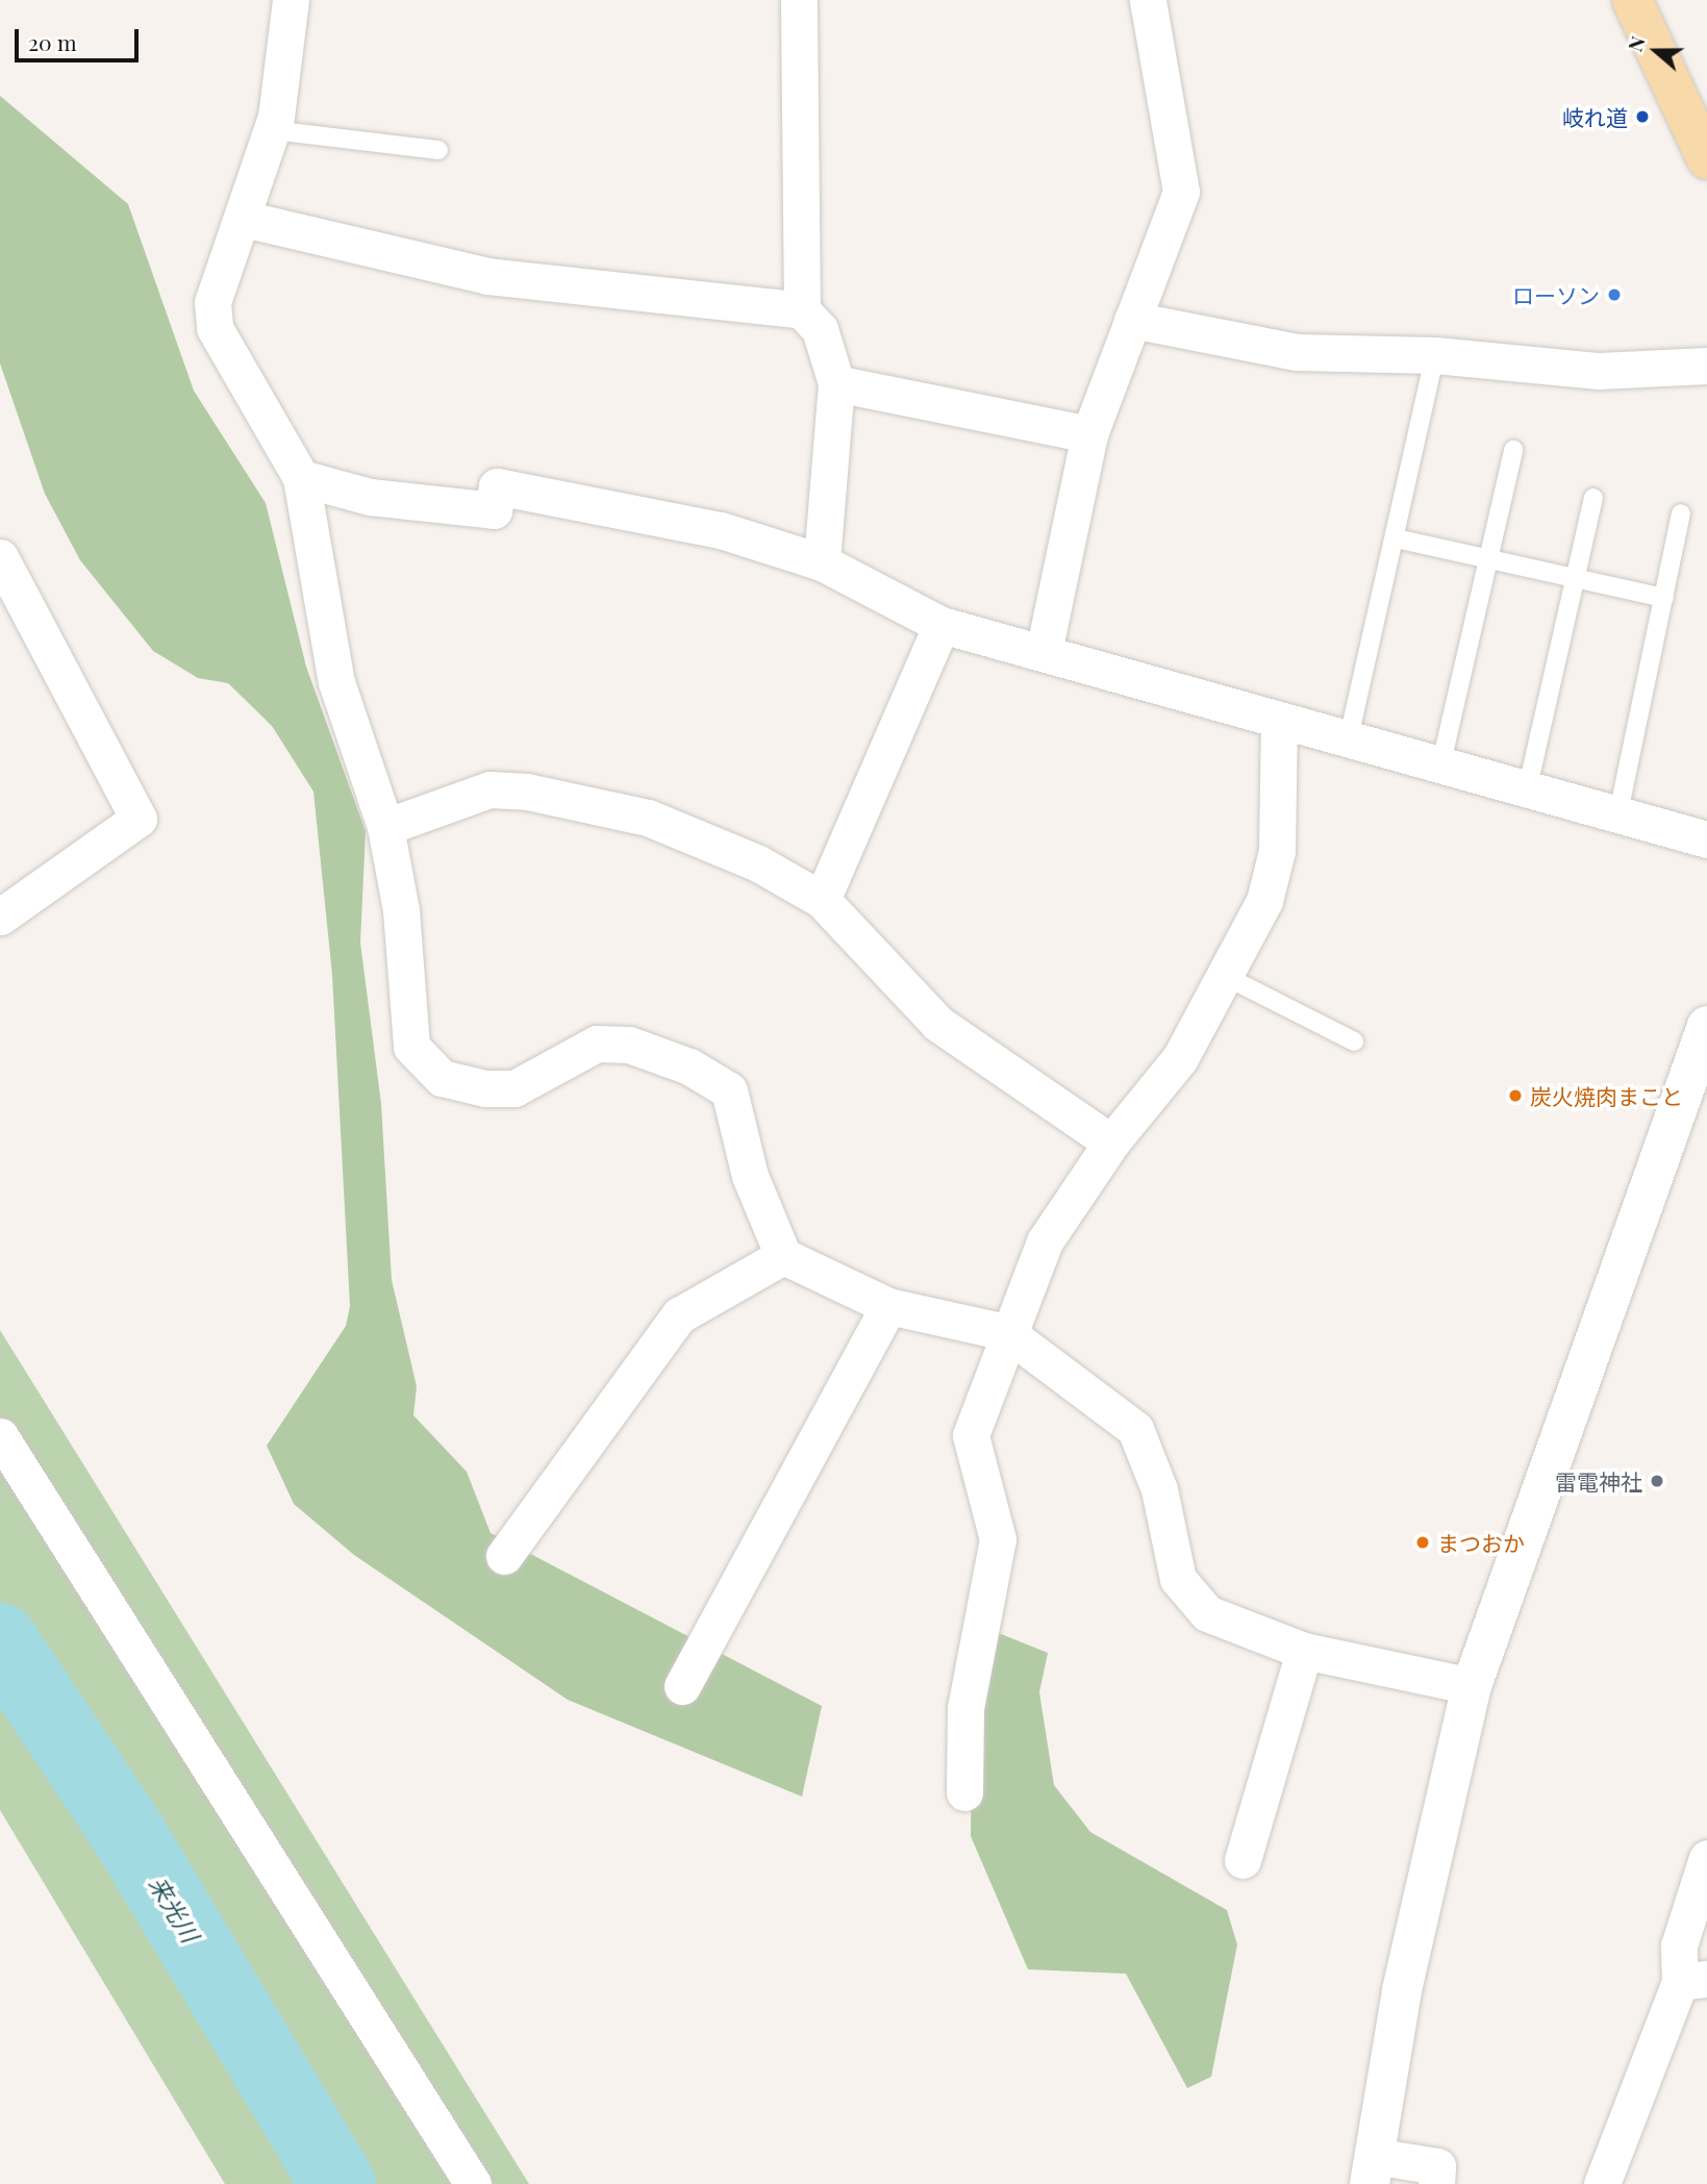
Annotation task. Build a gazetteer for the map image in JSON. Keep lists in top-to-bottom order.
{
  "water": ["来光川"],
  "places": [
    "岐れ道",
    "ローソン",
    "炭火焼肉まこと",
    "雷電神社",
    "まつおか"
  ],
  "scale_bar": "20 m",
  "north": "left"
}
